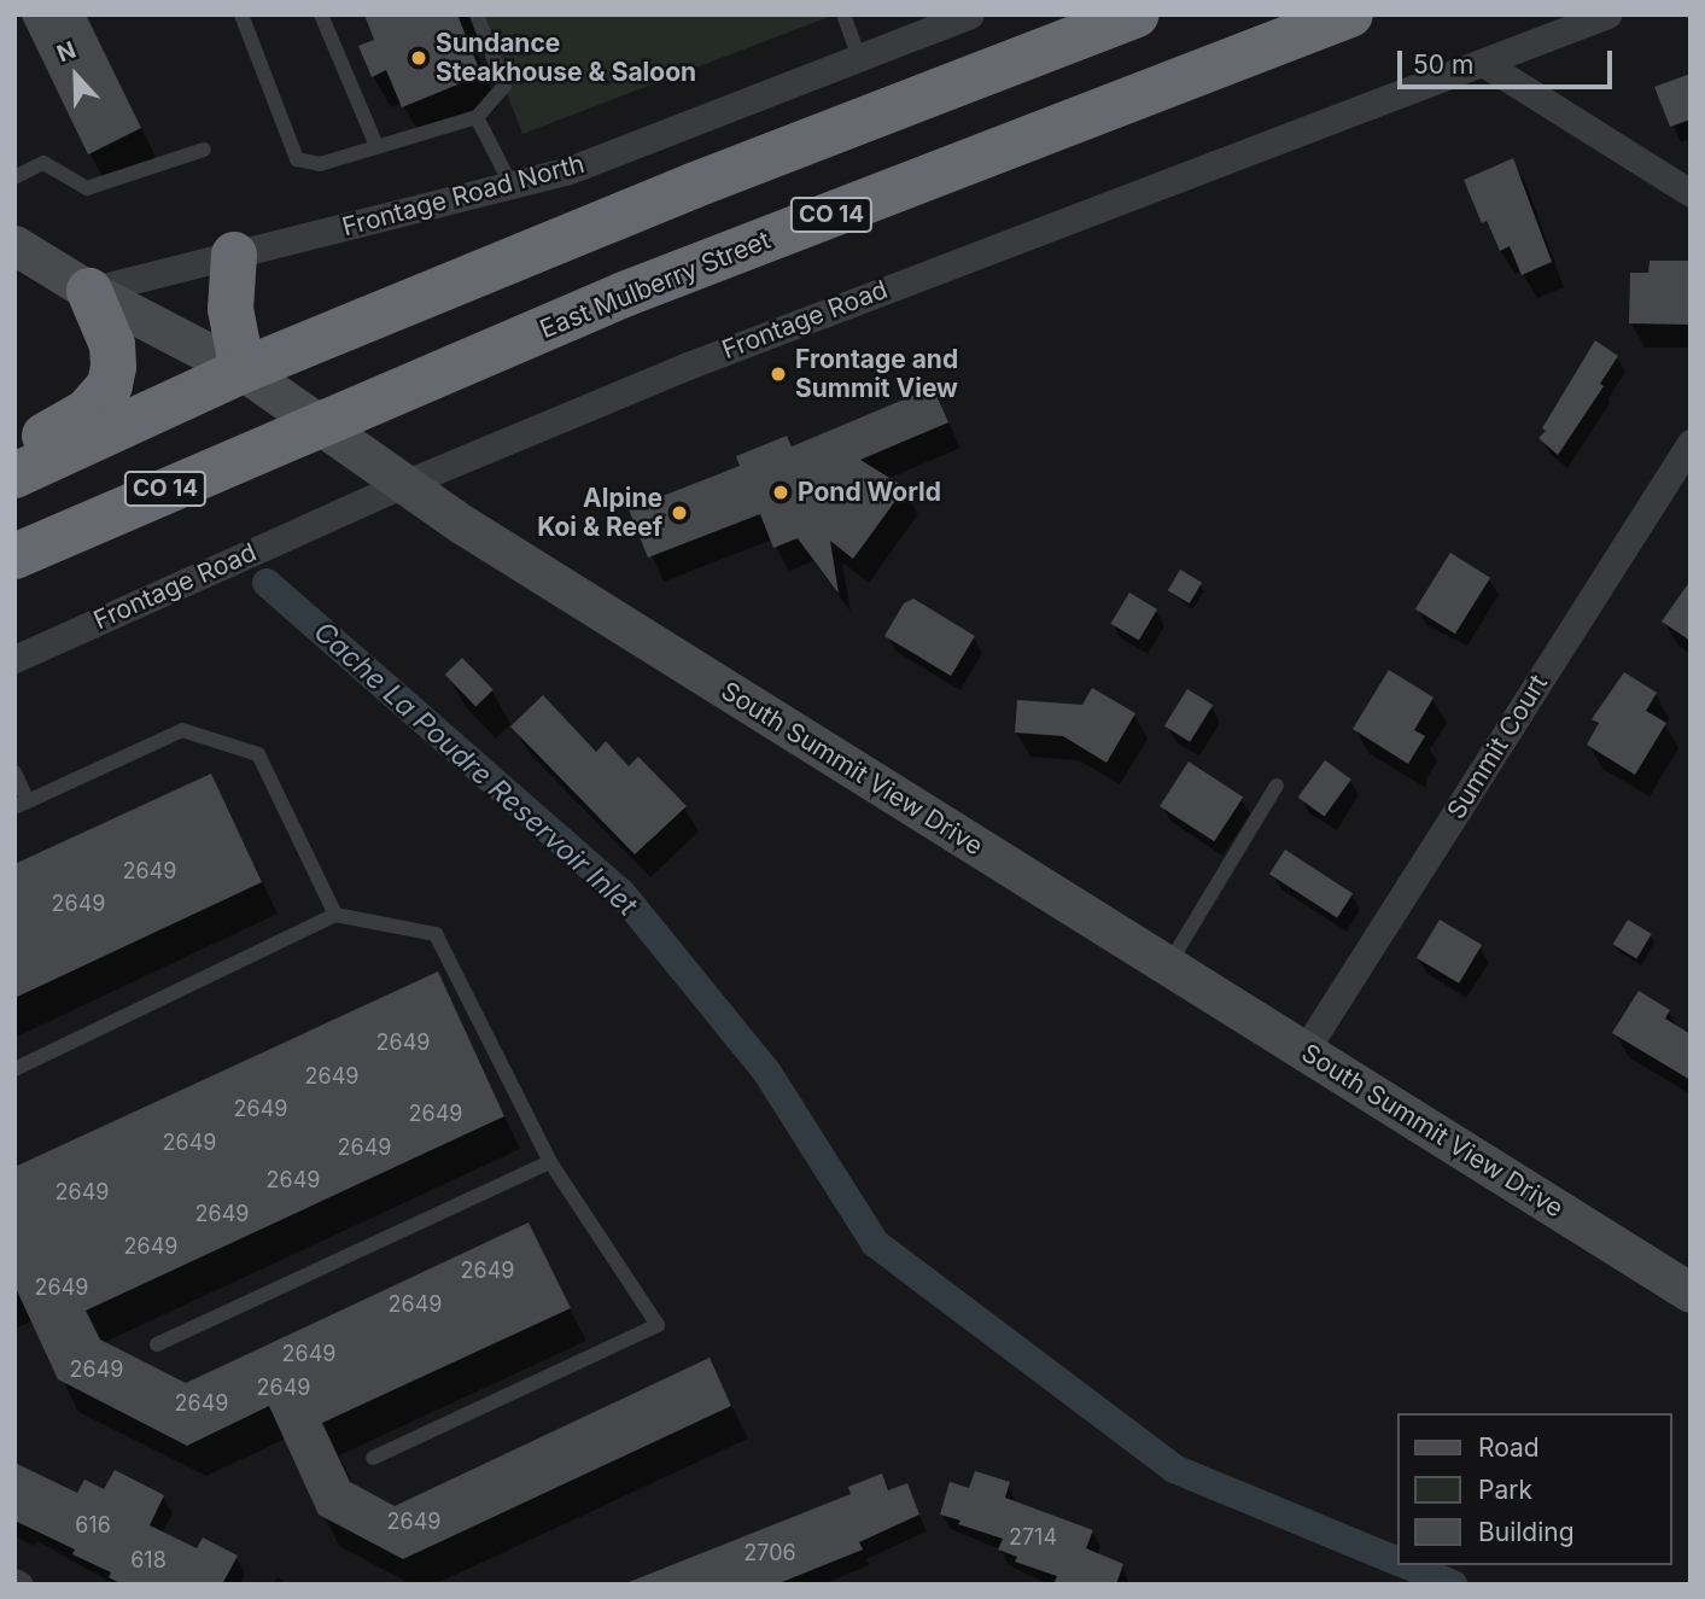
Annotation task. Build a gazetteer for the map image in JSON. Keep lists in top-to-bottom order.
{
  "streets": {
    "highway": ["CO 14", "East Mulberry Street"],
    "street": [
      "Frontage Road North",
      "Frontage Road",
      "Summit Court",
      "South Summit View Drive"
    ]
  },
  "crossings": [
    ["Frontage Road North", "South Summit View Drive"],
    ["East Mulberry Street", "South Summit View Drive"],
    ["Frontage Road", "South Summit View Drive"],
    ["Summit Court", "South Summit View Drive"]
  ],
  "water": ["Cache La Poudre Reservoir Inlet"],
  "places": [
    "Sundance Steakhouse & Saloon",
    "Frontage and Summit View",
    "Pond World",
    "Alpine Koi & Reef"
  ],
  "house_numbers": [
    "2649",
    "2649",
    "2649",
    "2649",
    "2649",
    "2649",
    "2649",
    "2649",
    "2649",
    "2649",
    "2649",
    "2649",
    "2649",
    "2649",
    "2649",
    "2649",
    "2649",
    "2649",
    "2649",
    "2649",
    "616",
    "2714",
    "2706",
    "618"
  ],
  "legend": ["Road", "Park", "Building"],
  "scale_bar": "50 m",
  "north": "top"
}
